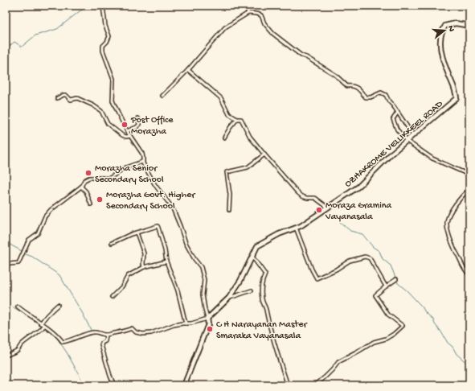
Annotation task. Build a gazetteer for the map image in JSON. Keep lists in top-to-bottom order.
{
  "streets": {
    "main road": ["OZHAKROME VELLIKKEEL ROAD"]
  },
  "places": [
    "Post Office Morazha",
    "Morazha Senior Secondary School",
    "Morazha Govt. Higher Secondary School",
    "Moraza Gramina Vayanasala",
    "C H Narayanan Master Smaraka Vayanasala"
  ],
  "north": "right"
}
